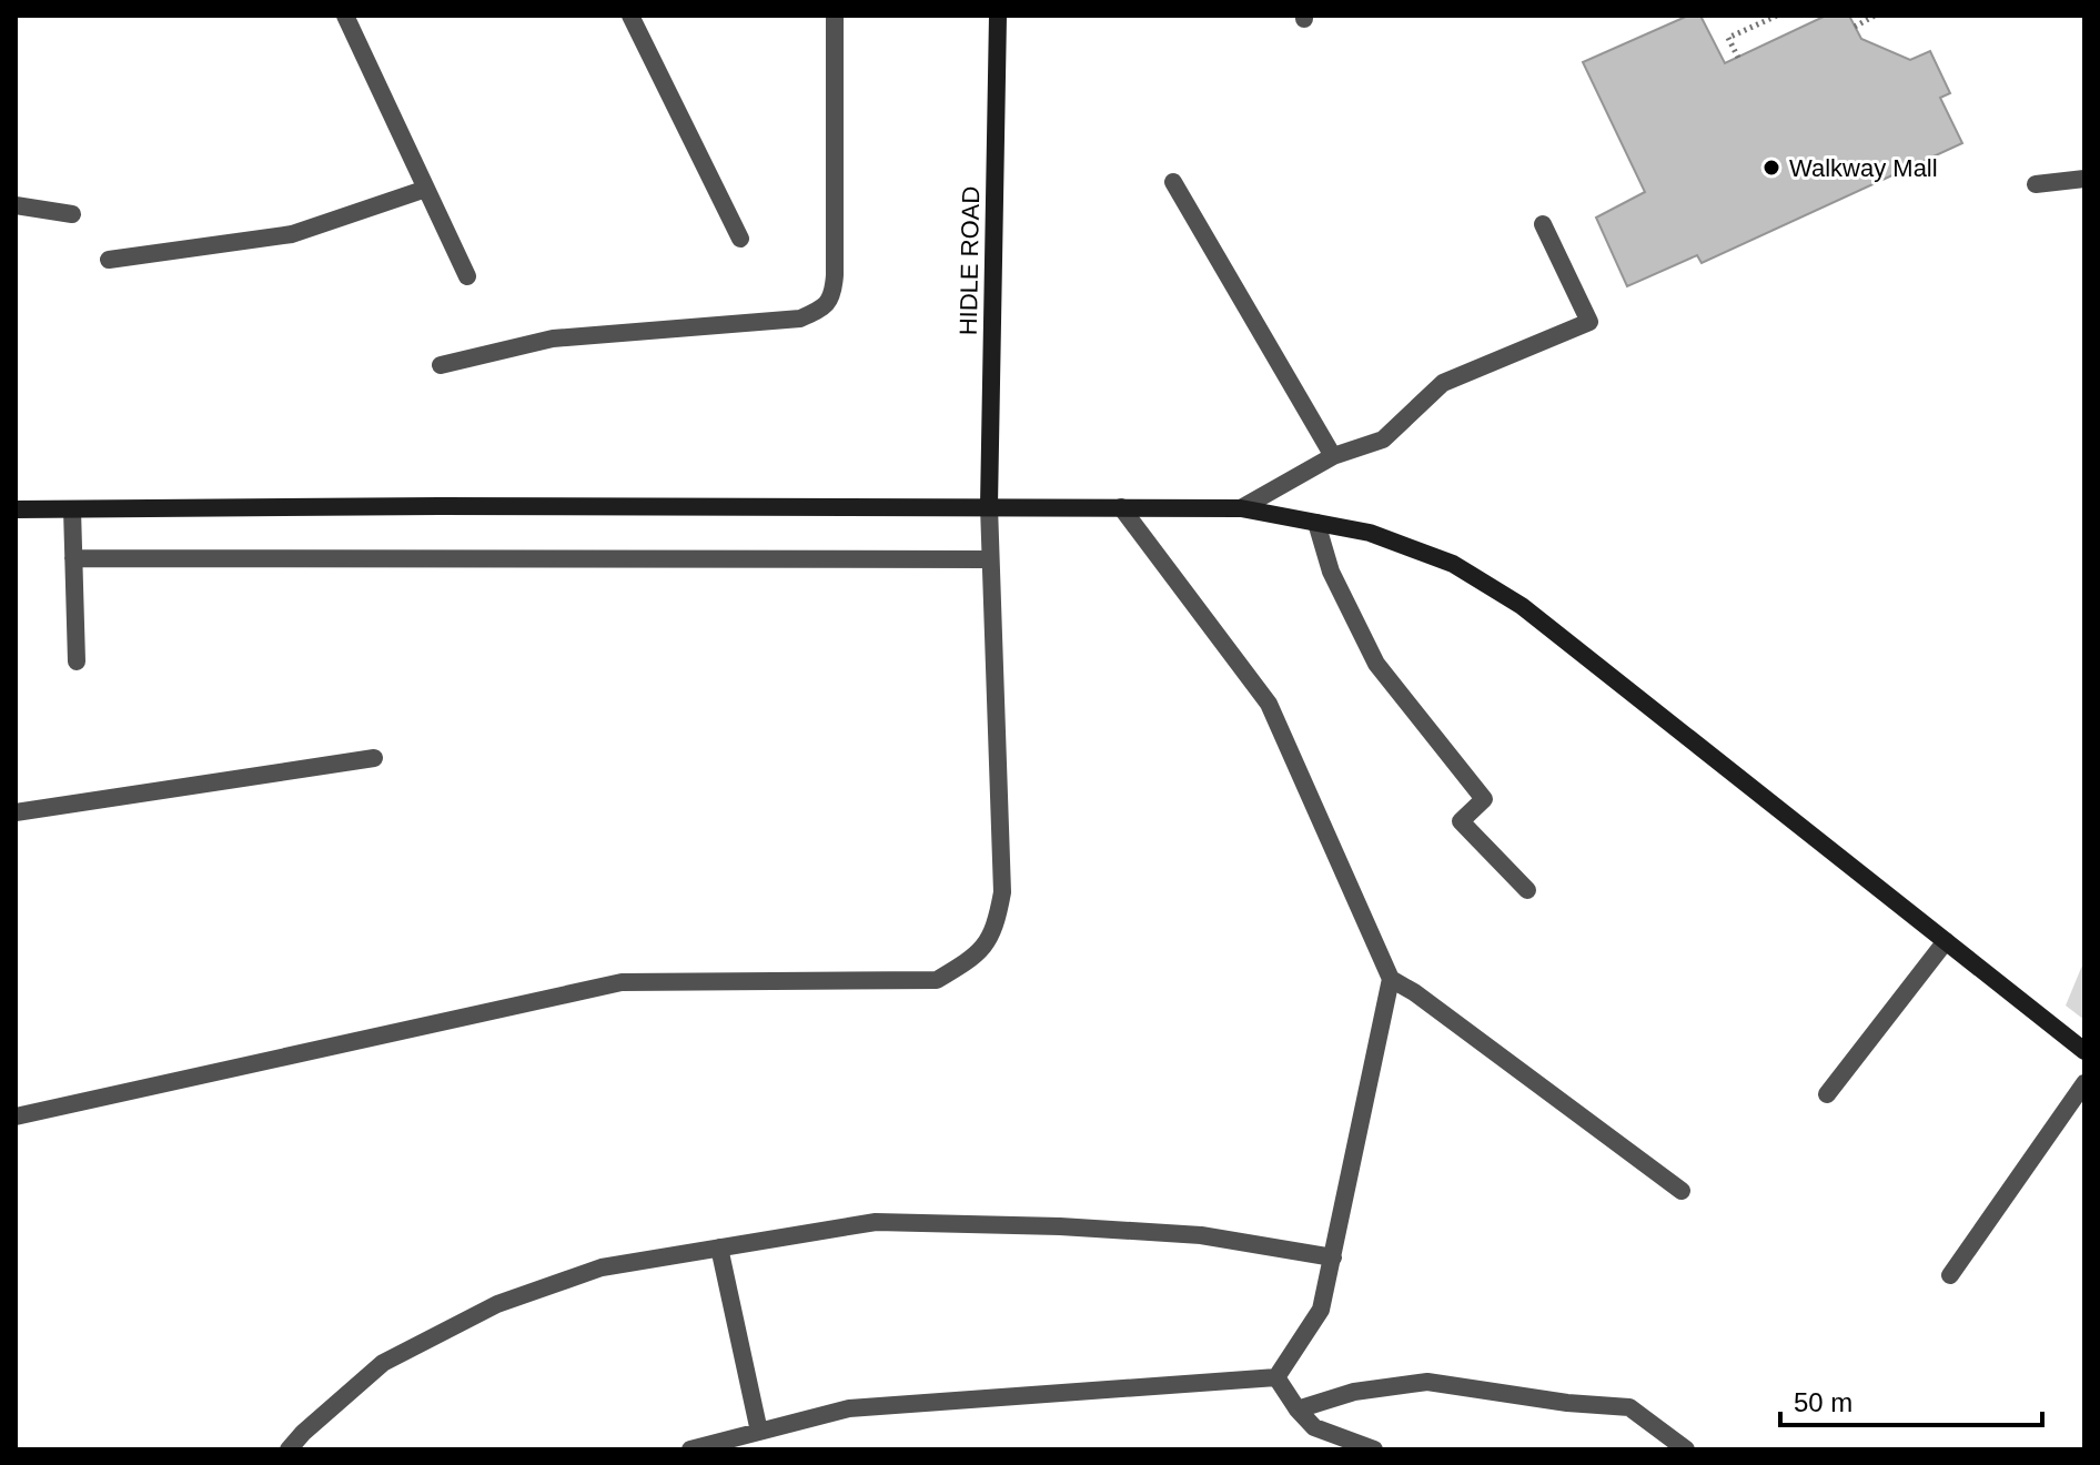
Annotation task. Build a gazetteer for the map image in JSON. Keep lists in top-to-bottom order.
{
  "streets": {
    "main road": ["HIDLE ROAD"]
  },
  "places": ["Walkway Mall"],
  "scale_bar": "50 m"
}
